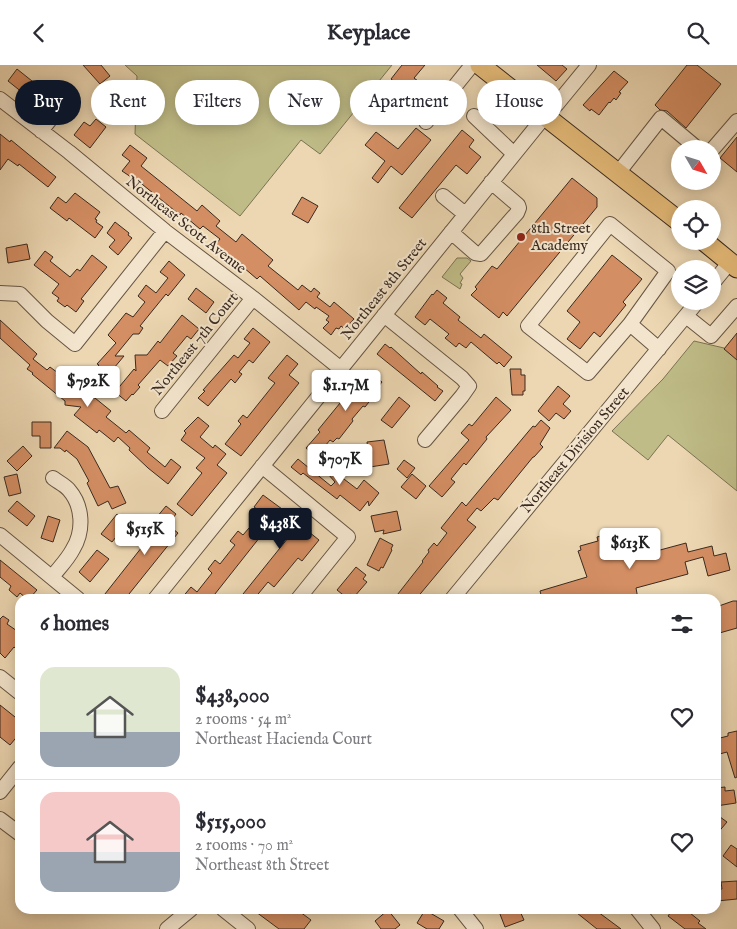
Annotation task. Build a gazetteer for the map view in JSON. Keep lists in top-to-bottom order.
{
  "streets": {
    "street": [
      "Northeast Scott Avenue",
      "Northeast 8th Street",
      "Northeast 7th Court",
      "Northeast Division Street"
    ]
  },
  "crossings": [
    ["Northeast Scott Avenue", "Northeast 8th Street"],
    ["Northeast Scott Avenue", "Northeast 7th Court"]
  ],
  "places": ["8th Street Academy"],
  "north": "bottom right",
  "page": {
    "header": "Keyplace",
    "chip": [
      "Buy",
      "Rent",
      "Filters",
      "New",
      "Apartment",
      "House"
    ],
    "price": [
      "$792K",
      "$1.17M",
      "$707K",
      "$438K",
      "$515K",
      "$613K"
    ],
    "heading": "6 homes",
    "list": [
      {
        "name": "$438,000",
        "note": "2 rooms · 54 m² · Northeast Hacienda Court"
      },
      {
        "name": "$515,000",
        "note": "2 rooms · 70 m² · Northeast 8th Street"
      }
    ]
  }
}
